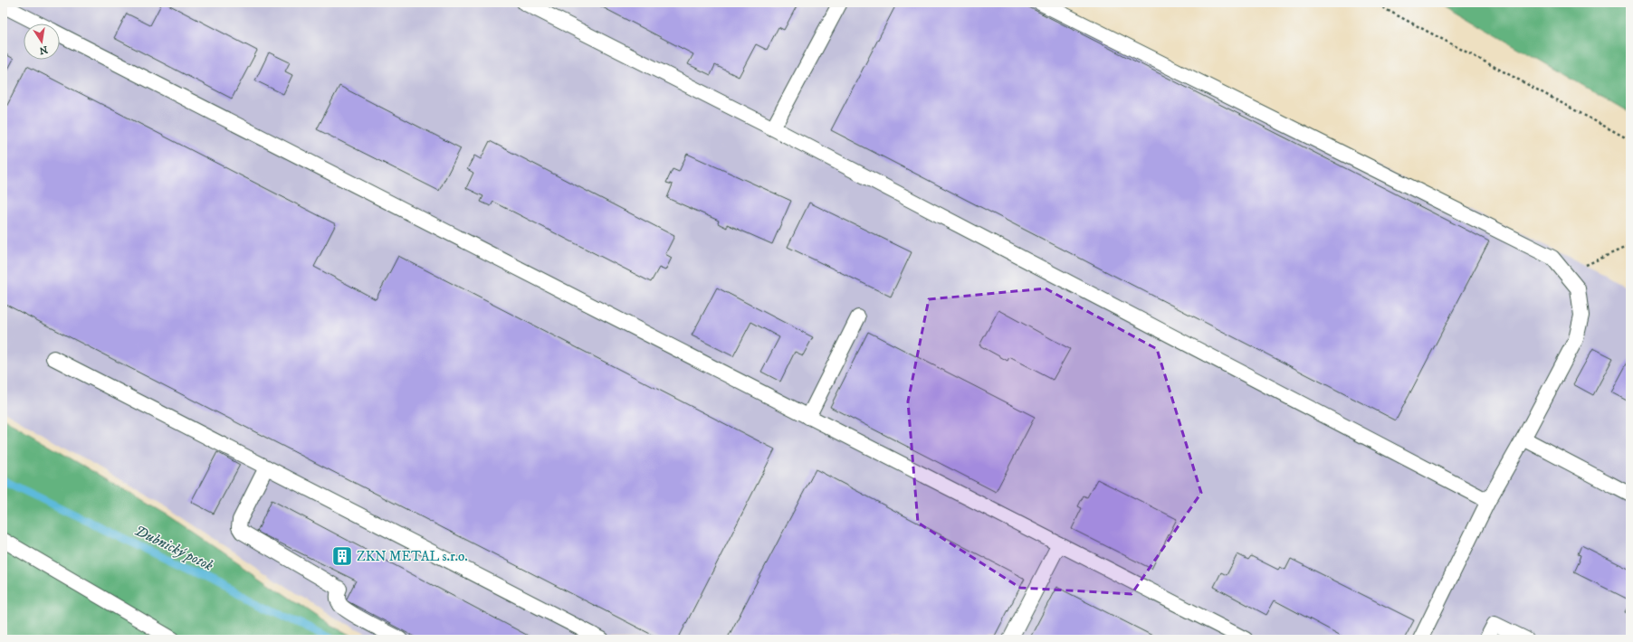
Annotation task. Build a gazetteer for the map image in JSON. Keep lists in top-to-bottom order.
{
  "water": ["Dubnický potok"],
  "places": {
    "building": ["ZKN METAL s.r.o."]
  },
  "north": "bottom"
}
